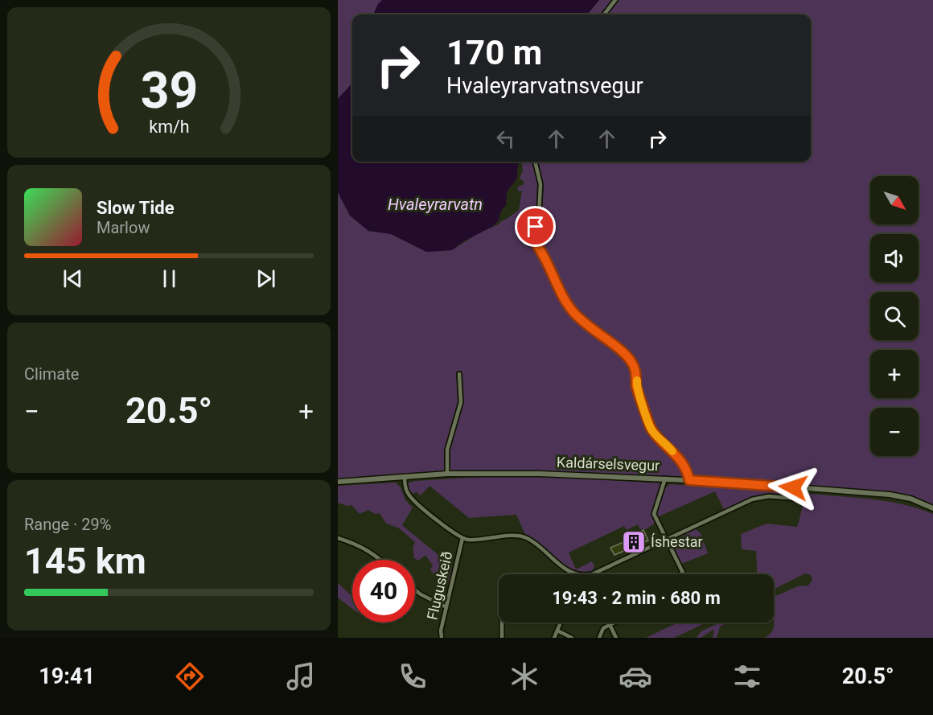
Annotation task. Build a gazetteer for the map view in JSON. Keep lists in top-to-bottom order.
{
  "streets": {
    "street": ["Kaldárselsvegur", "Fluguskeið"]
  },
  "water": ["Hvaleyrarvatn"],
  "places": {
    "building": ["Íshestar"]
  },
  "north": "bottom right",
  "page": {
    "turn": ["170 m", "Hvaleyrarvatnsvegur"],
    "map_buttons": ["+", "−"],
    "song": ["Slow Tide", "Marlow"],
    "tile": [
      "Climate",
      ["Range · 29%", "145 km"]
    ],
    "heat": ["−", "20.5°", "+"],
    "limit": "40",
    "trip": "19:43 · 2 min · 680 m",
    "tabs": ["19:41", "20.5°"],
    "gauge": ["39", "km/h"]
  }
}
